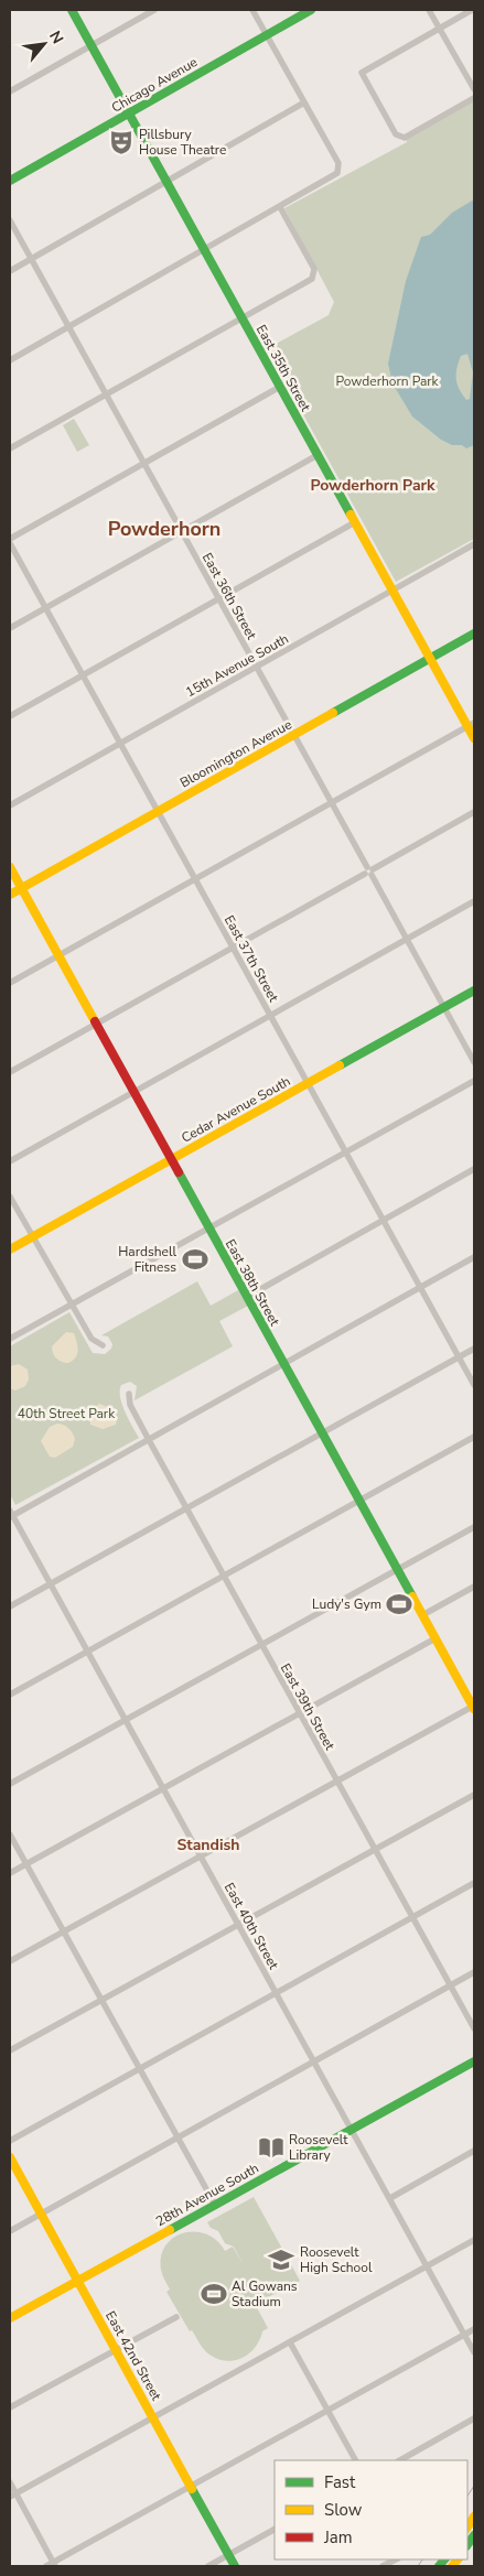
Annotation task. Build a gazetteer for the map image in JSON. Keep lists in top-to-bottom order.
{
  "streets": {
    "main road": [
      "Chicago Avenue",
      "East 35th Street",
      "Bloomington Avenue",
      "Cedar Avenue South",
      "East 38th Street",
      "28th Avenue South",
      "East 42nd Street"
    ],
    "street": [
      "East 36th Street",
      "15th Avenue South",
      "East 37th Street",
      "East 39th Street",
      "East 40th Street"
    ]
  },
  "crossings": [
    ["Chicago Avenue", "East 35th Street"],
    ["East 35th Street", "15th Avenue South"],
    ["East 35th Street", "Bloomington Avenue"],
    ["East 36th Street", "15th Avenue South"],
    ["East 36th Street", "Bloomington Avenue"],
    ["East 36th Street", "Cedar Avenue South"],
    ["15th Avenue South", "East 37th Street"],
    ["Bloomington Avenue", "East 37th Street"],
    ["Bloomington Avenue", "East 38th Street"],
    ["East 37th Street", "Cedar Avenue South"],
    ["Cedar Avenue South", "East 38th Street"],
    ["East 40th Street", "28th Avenue South"],
    ["28th Avenue South", "East 42nd Street"]
  ],
  "districts": ["Powderhorn Park", "Powderhorn", "Standish"],
  "parks": ["Powderhorn Park", "40th Street Park"],
  "places": {
    "theatre": ["Pillsbury House Theatre"],
    "sports": ["Hardshell Fitness", "Ludy's Gym", "Al Gowans Stadium"],
    "library": ["Roosevelt Library"],
    "school or university": ["Roosevelt High School"]
  },
  "legend": ["Fast", "Slow", "Jam"],
  "north": "top right"
}
